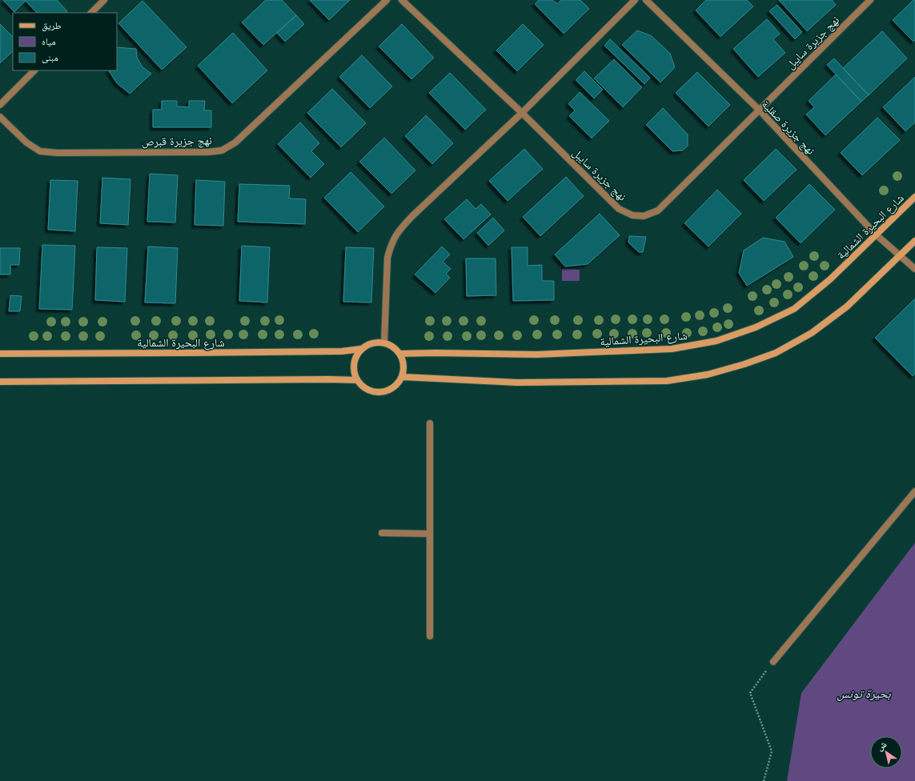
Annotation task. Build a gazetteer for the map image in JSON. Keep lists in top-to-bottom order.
{
  "streets": {
    "main road": ["شارع البحيرة الشمالية"],
    "street": ["نهج جزيرة سايبل", "نهج جزيرة صقلية", "نهج جزيرة قبرص"]
  },
  "crossings": [
    ["نهج جزيرة سايبل", "نهج جزيرة صقلية"],
    ["نهج جزيرة صقلية", "شارع البحيرة الشمالية"]
  ],
  "water": ["بحيرة تونس"],
  "legend": ["طريق", "مياه", "مبنى"],
  "north": "top left"
}
